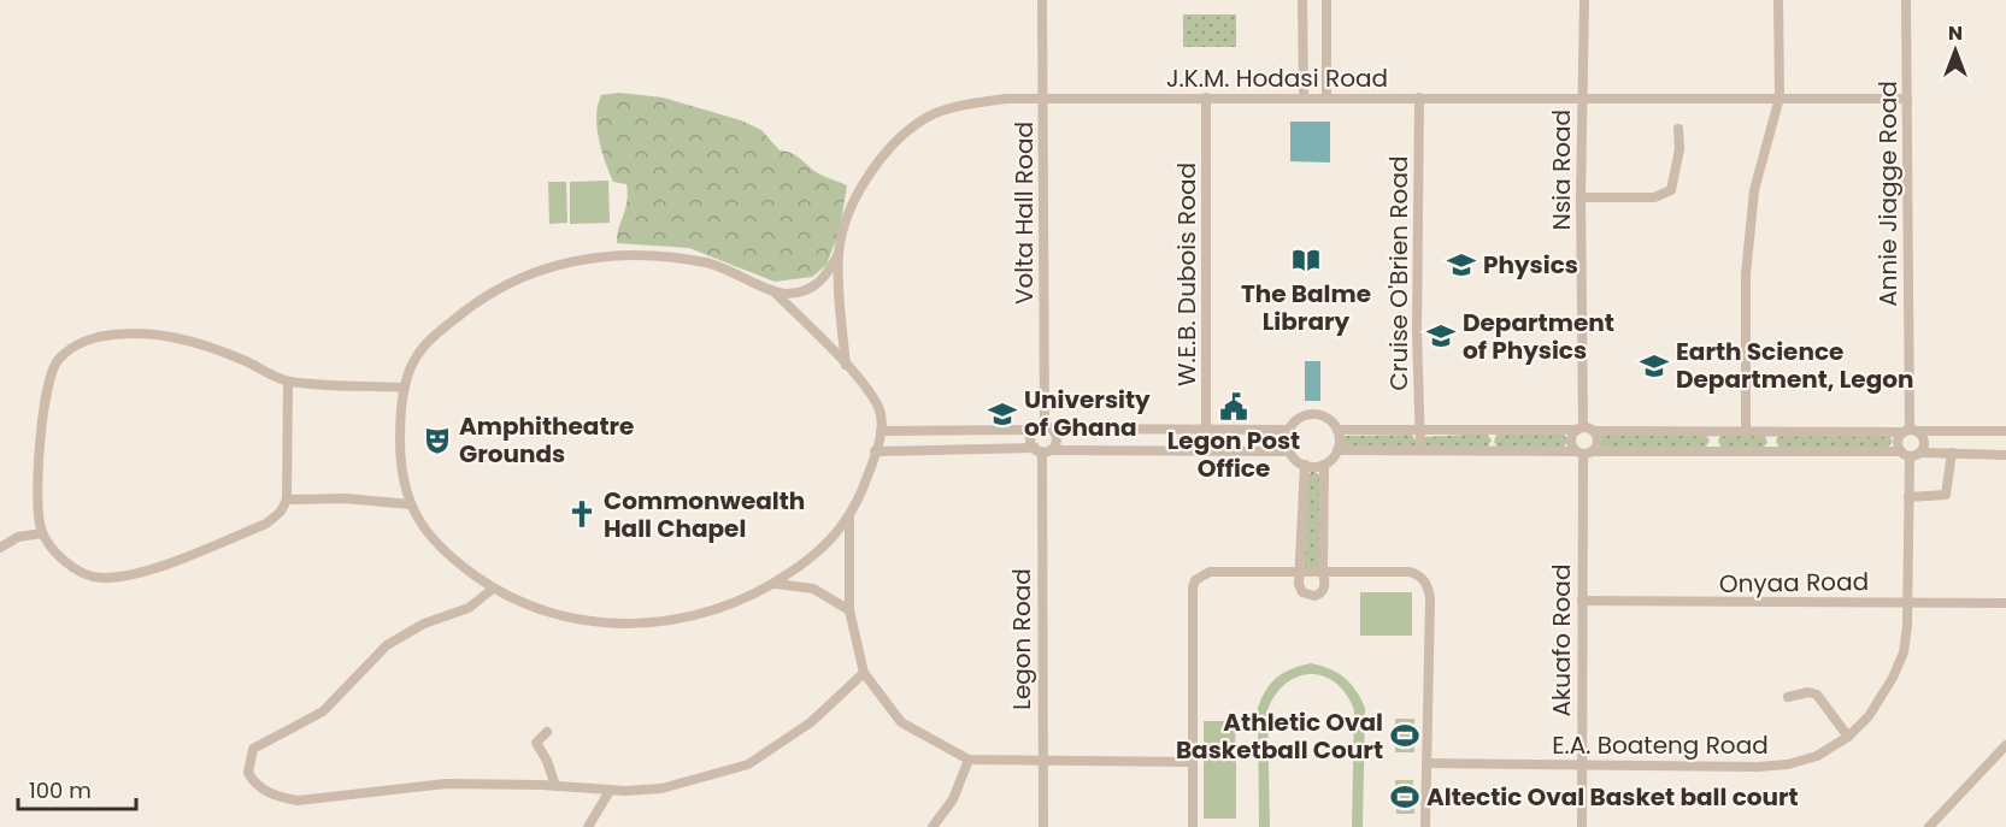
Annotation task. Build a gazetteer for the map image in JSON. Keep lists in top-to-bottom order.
{
  "streets": {
    "street": [
      "J.K.M. Hodasi Road",
      "Nsia Road",
      "Annie Jiagge Road",
      "Volta Hall Road",
      "Cruise O'Brien Road",
      "W.E.B. Dubois Road",
      "Onyaa Road",
      "Legon Road",
      "Akuafo Road",
      "E.A. Boateng Road"
    ]
  },
  "crossings": [
    ["J.K.M. Hodasi Road", "Nsia Road"],
    ["J.K.M. Hodasi Road", "Annie Jiagge Road"],
    ["J.K.M. Hodasi Road", "Volta Hall Road"],
    ["J.K.M. Hodasi Road", "Cruise O'Brien Road"],
    ["J.K.M. Hodasi Road", "W.E.B. Dubois Road"],
    ["Nsia Road", "Akuafo Road"],
    ["Volta Hall Road", "Legon Road"],
    ["Onyaa Road", "Akuafo Road"],
    ["Onyaa Road", "E.A. Boateng Road"],
    ["Akuafo Road", "E.A. Boateng Road"]
  ],
  "places": {
    "library": ["The Balme Library"],
    "school or university": [
      "Physics",
      "Department of Physics",
      "Earth Science Department, Legon",
      "University of Ghana"
    ],
    "public building": ["Legon Post Office"],
    "theatre": ["Amphitheatre Grounds"],
    "church": ["Commonwealth Hall Chapel"],
    "sports": ["Athletic Oval Basketball Court", "Altectic Oval Basket ball court"]
  },
  "scale_bar": "100 m",
  "north": "top"
}
